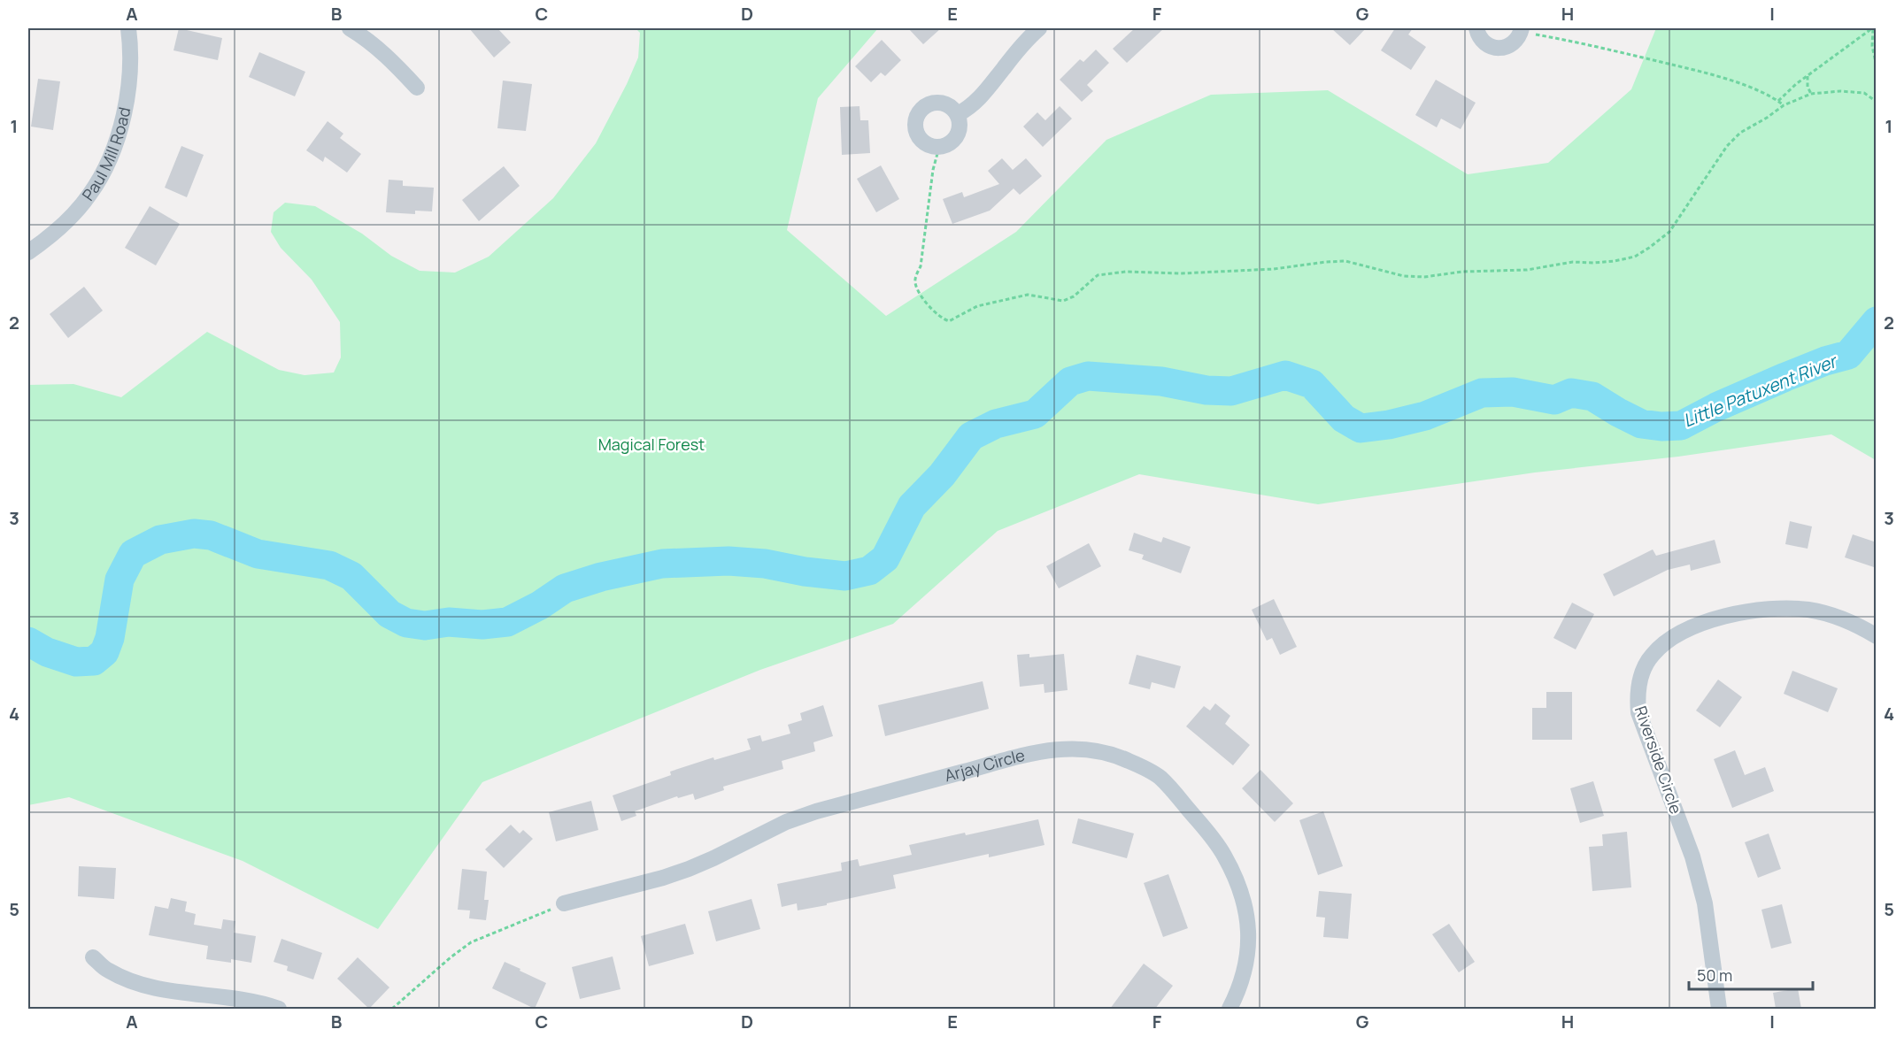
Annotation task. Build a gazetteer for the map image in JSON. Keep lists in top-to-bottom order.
{
  "streets": {
    "street": ["Paul Mill Road", "Riverside Circle", "Arjay Circle"]
  },
  "water": ["Little Patuxent River"],
  "parks": ["Magical Forest"],
  "scale_bar": "50 m",
  "grid": {
    "columns": [
      "A",
      "B",
      "C",
      "D",
      "E",
      "F",
      "G",
      "H",
      "I"
    ],
    "rows": [
      "1",
      "2",
      "3",
      "4",
      "5"
    ]
  }
}
